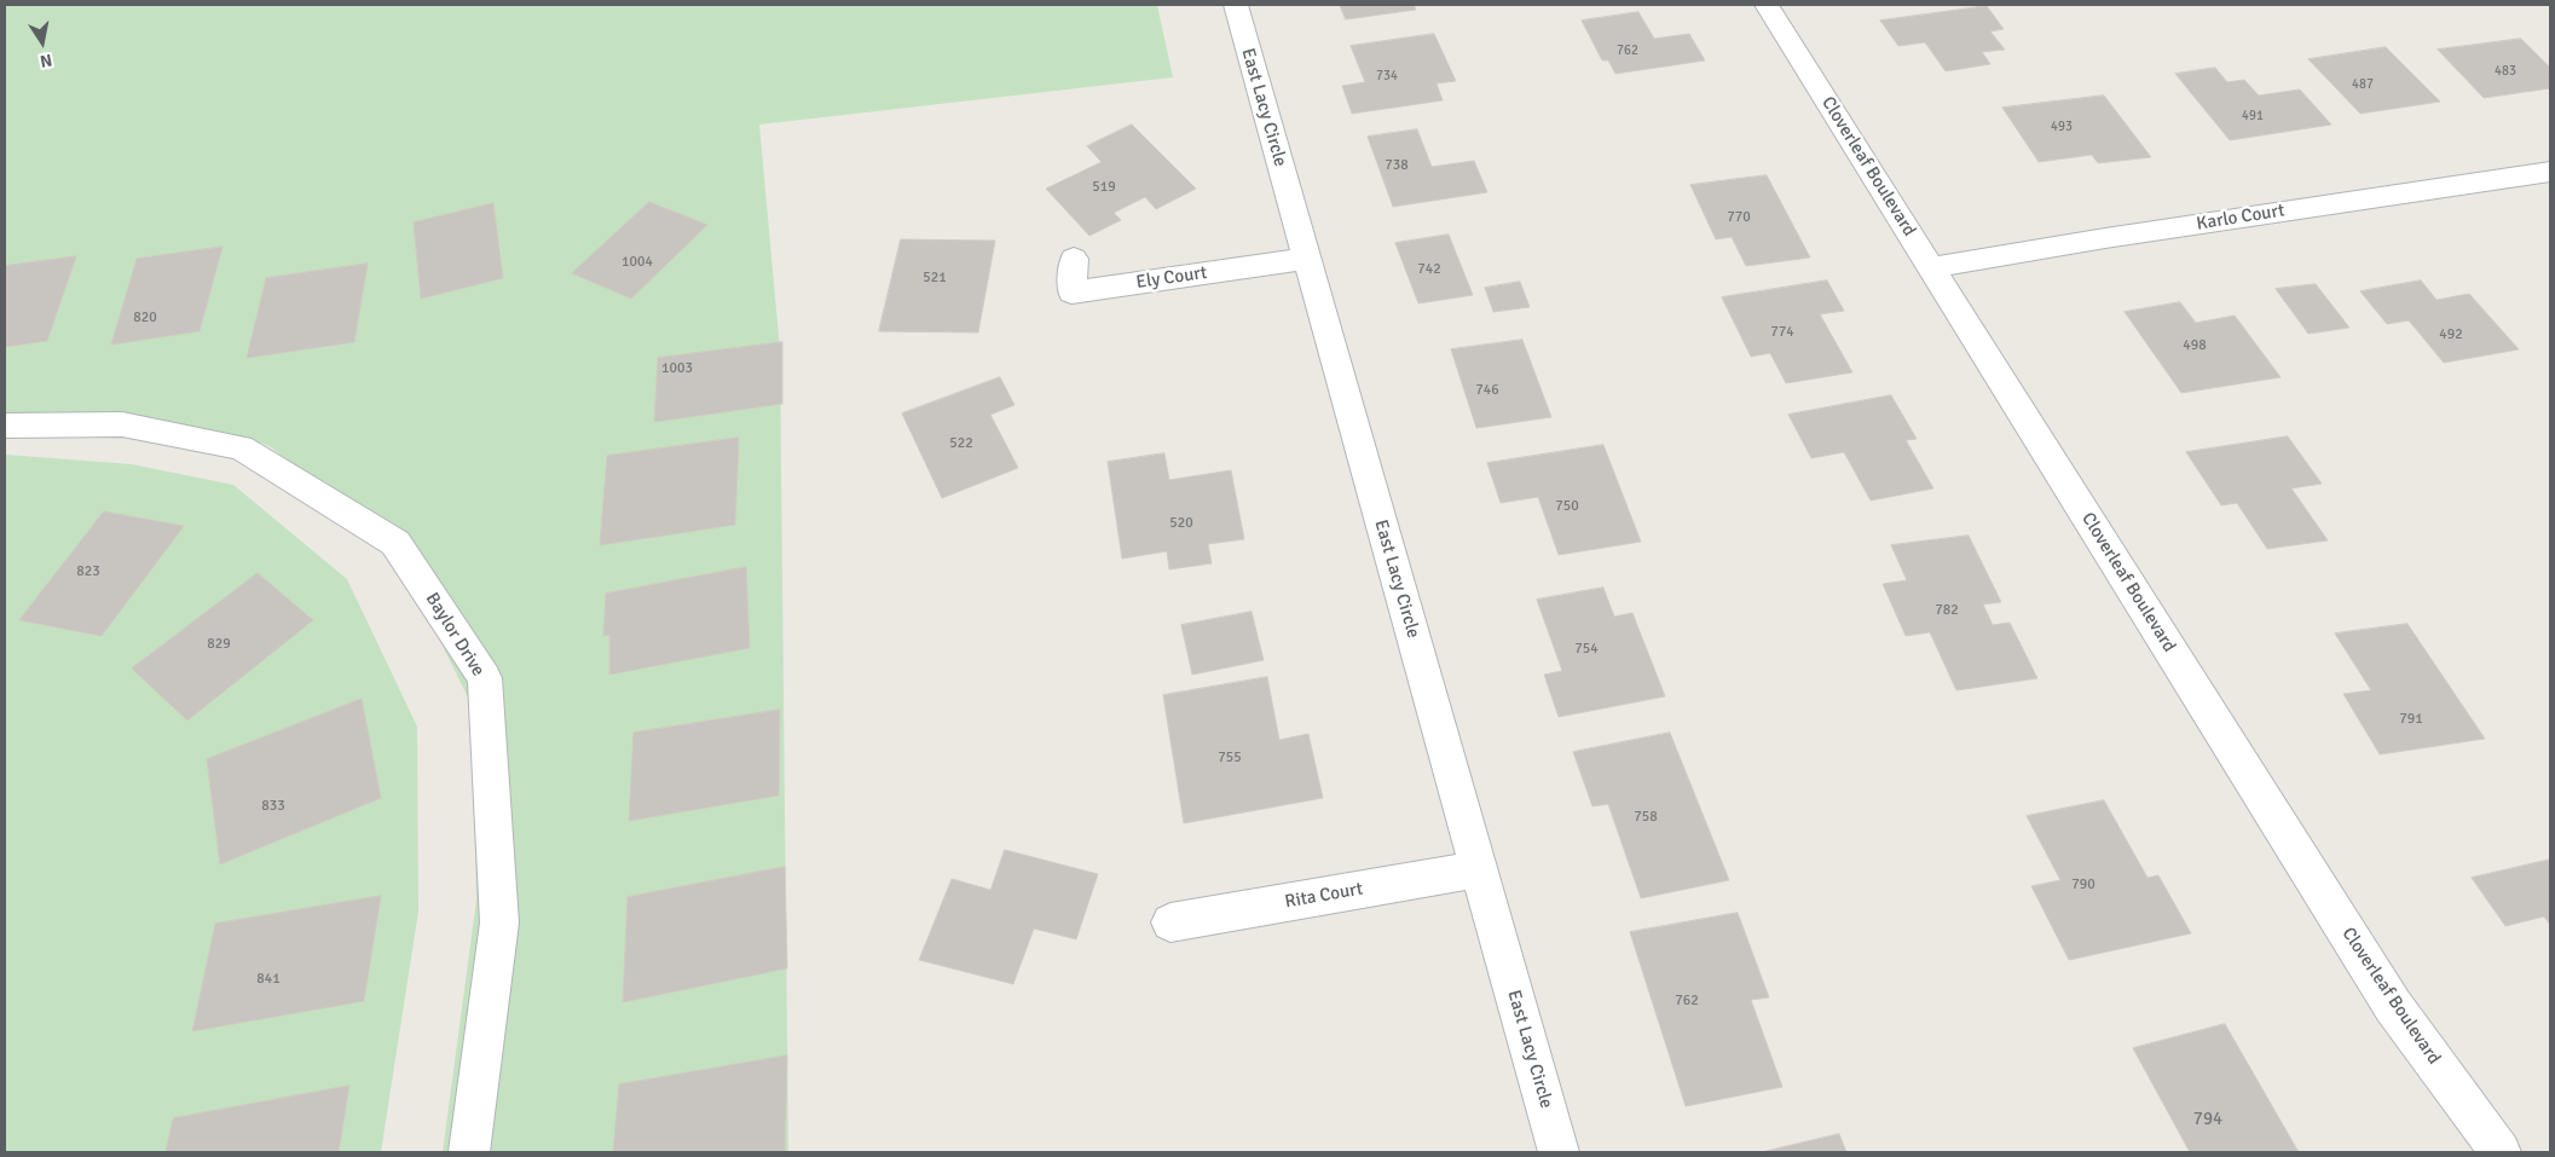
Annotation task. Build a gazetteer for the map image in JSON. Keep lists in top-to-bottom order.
{
  "streets": {
    "street": [
      "East Lacy Circle",
      "Cloverleaf Boulevard",
      "Karlo Court",
      "Ely Court",
      "Baylor Drive",
      "Rita Court"
    ]
  },
  "crossings": [
    ["East Lacy Circle", "Ely Court"],
    ["East Lacy Circle", "Rita Court"],
    ["Cloverleaf Boulevard", "Karlo Court"]
  ],
  "house_numbers": [
    "762",
    "483",
    "734",
    "487",
    "491",
    "493",
    "738",
    "519",
    "770",
    "1004",
    "742",
    "521",
    "820",
    "774",
    "492",
    "498",
    "1003",
    "746",
    "522",
    "750",
    "520",
    "823",
    "782",
    "829",
    "754",
    "791",
    "755",
    "833",
    "758",
    "790",
    "841",
    "762",
    "794"
  ],
  "north": "bottom"
}
